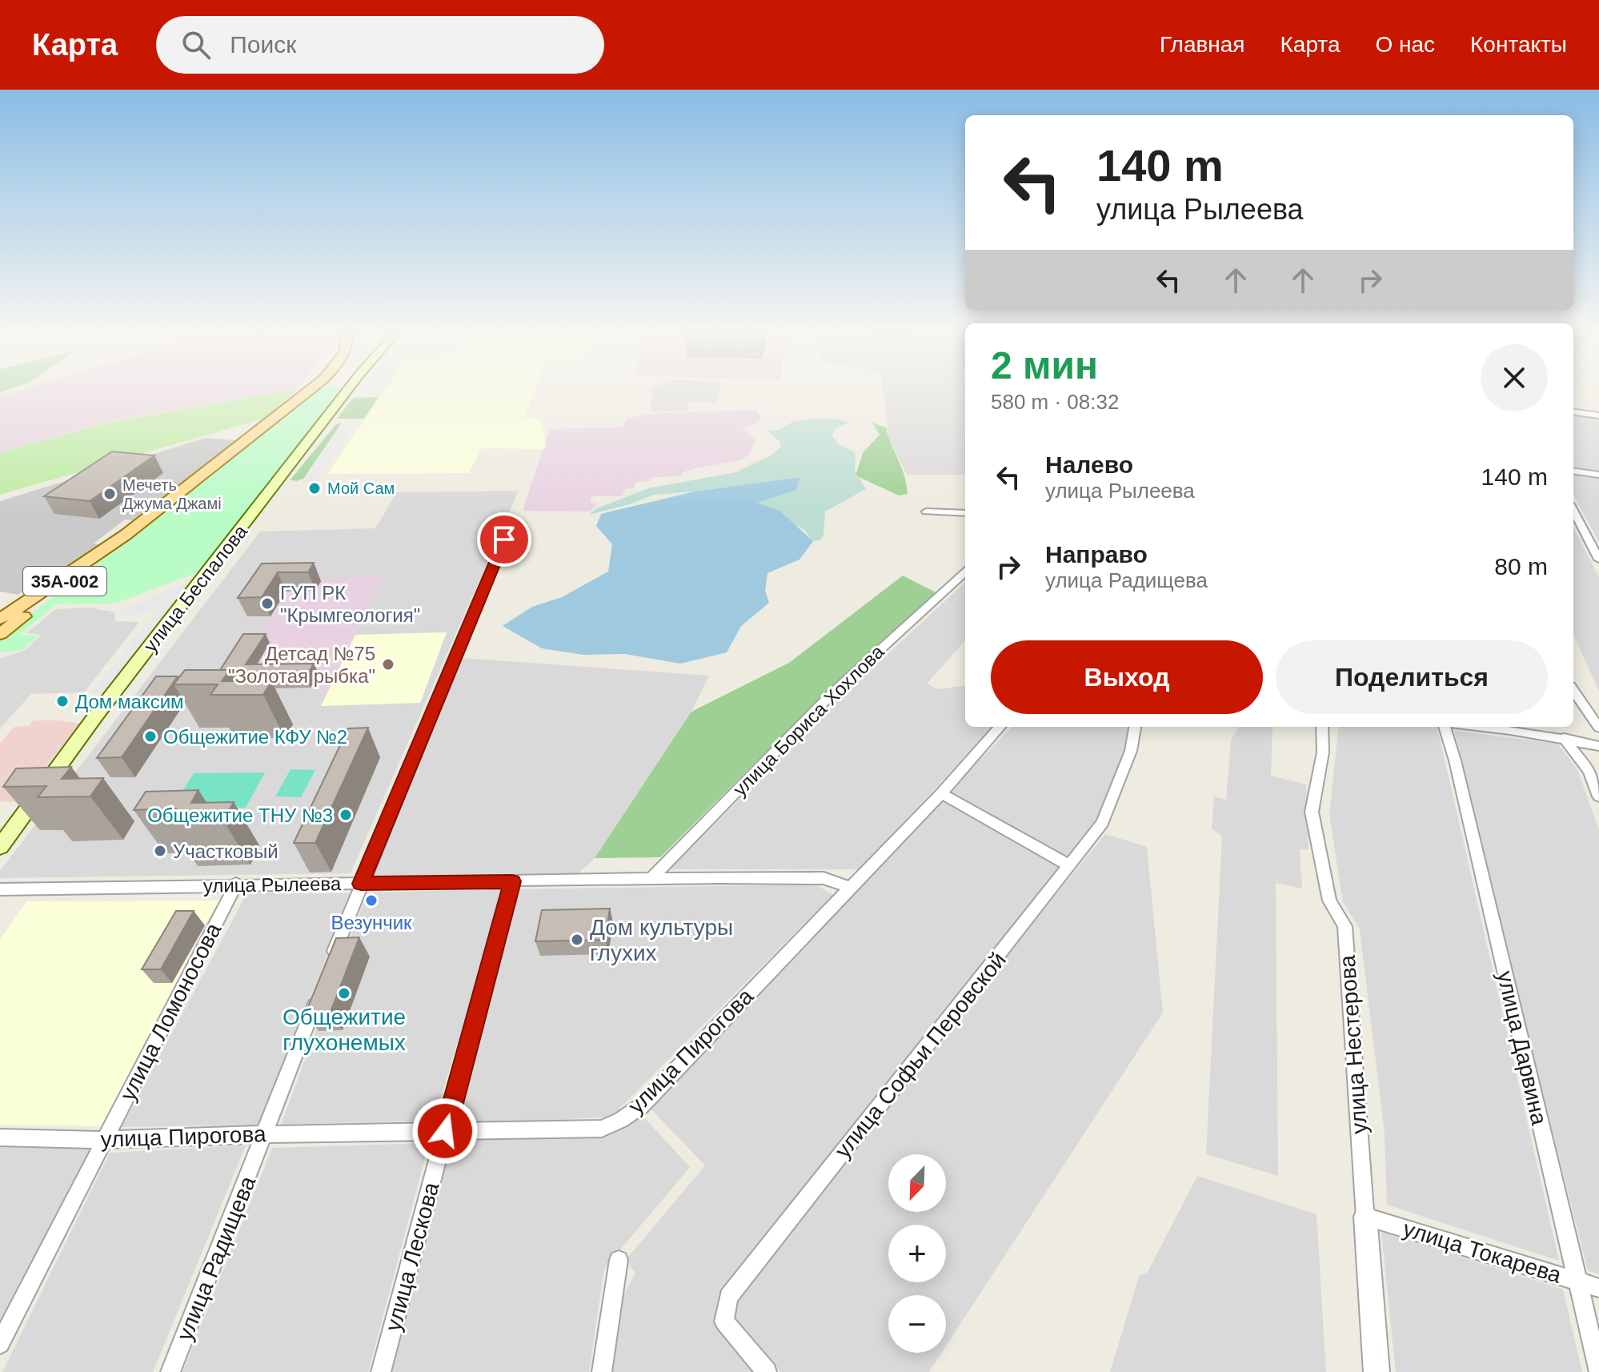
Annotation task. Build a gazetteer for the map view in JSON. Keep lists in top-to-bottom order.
{
  "streets": {
    "main road": ["35А-002", "улица Беспалова"],
    "street": [
      "улица Бориса Хохлова",
      "улица Рылеева",
      "улица Ломоносова",
      "улица Нестерова",
      "улица Дарвина",
      "улица Пирогова",
      "улица Софьи Перовской",
      "улица Токарева",
      "улица Лескова",
      "улица Радищева"
    ]
  },
  "crossings": [
    ["улица Бориса Хохлова", "улица Рылеева"],
    ["улица Рылеева", "улица Ломоносова"],
    ["улица Рылеева", "улица Пирогова"],
    ["улица Рылеева", "улица Лескова"],
    ["улица Ломоносова", "улица Пирогова"],
    ["улица Нестерова", "улица Токарева"],
    ["улица Дарвина", "улица Токарева"],
    ["улица Пирогова", "улица Лескова"],
    ["улица Пирогова", "улица Радищева"]
  ],
  "places": [
    "Мой Сам",
    "Мечеть Джума Джамі",
    "ГУП РК \"Крымгеология\"",
    "Детсад №75 \"Золотая рыбка\"",
    "Дом максим",
    "Общежитие КФУ №2",
    "Общежитие ТНУ №3",
    "Участковый",
    "Везунчик",
    "Дом культуры глухих",
    "Общежитие глухонемых"
  ],
  "north": "bottom left",
  "page": {
    "header": "Карта",
    "search": "Поиск",
    "nav": [
      "Главная",
      "Карта",
      "О нас",
      "Контакты"
    ],
    "turn": ["140 m", "улица Рылеева"],
    "heading": ["2 мин", "580 m · 08:32"],
    "list": [
      {
        "name": "Налево",
        "note": "улица Рылеева",
        "value": "140 m"
      },
      {
        "name": "Направо",
        "note": "улица Радищева",
        "value": "80 m"
      }
    ],
    "buttons": ["Выход", "Поделиться"],
    "map_buttons": ["+", "−"]
  }
}
